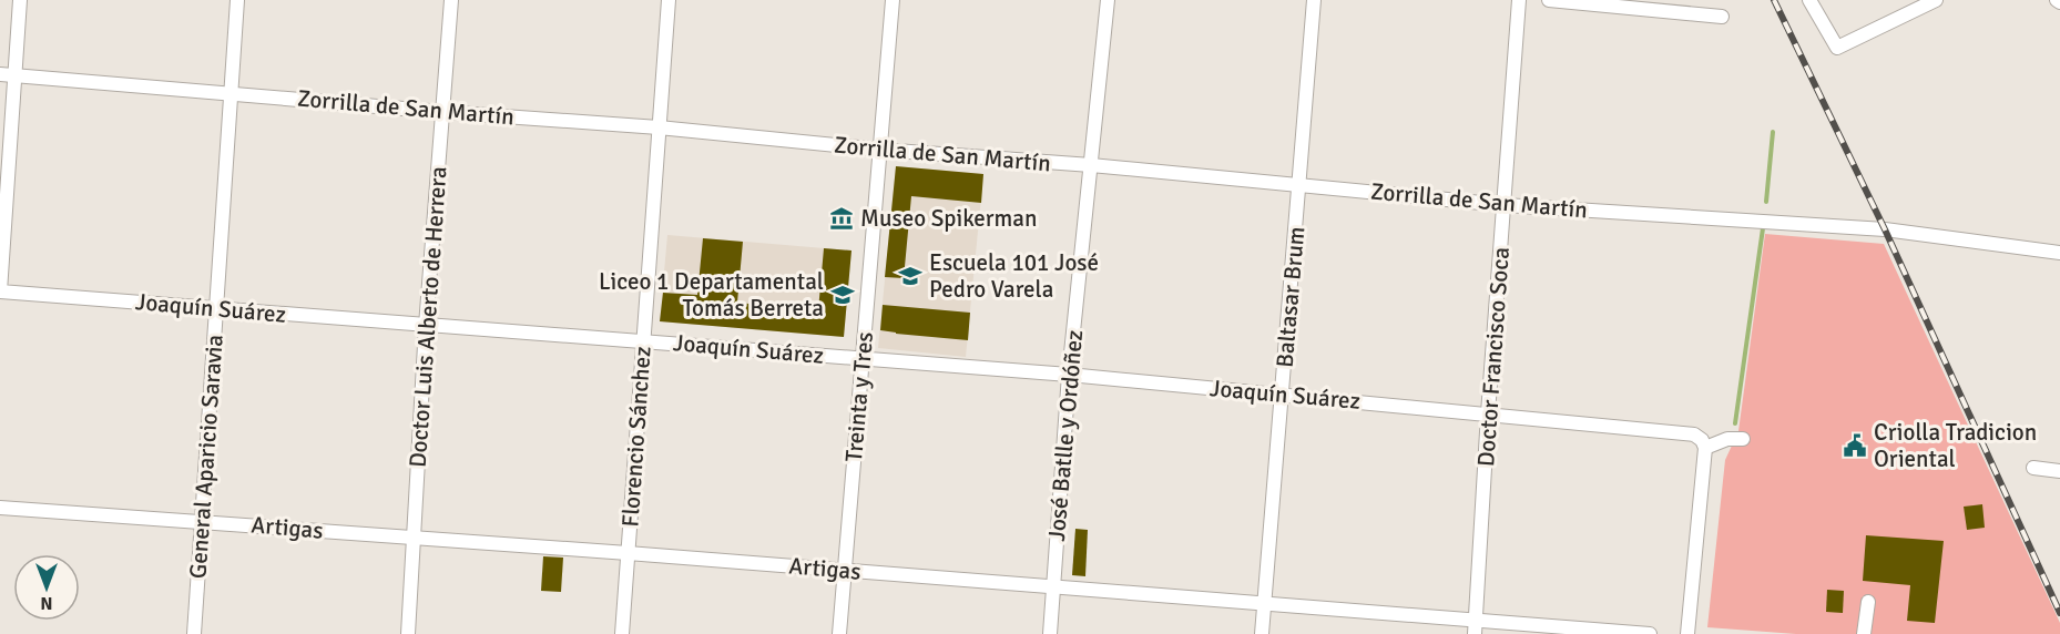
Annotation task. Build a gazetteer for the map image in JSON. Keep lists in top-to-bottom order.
{
  "streets": {
    "street": [
      "Zorrilla de San Martín",
      "Baltasar Brum",
      "Joaquín Suárez",
      "Doctor Luis Alberto de Herrera",
      "Doctor Francisco Soca",
      "Treinta y Tres",
      "José Batlle y Ordóñez",
      "Florencio Sánchez",
      "General Aparicio Saravia",
      "Artigas"
    ]
  },
  "crossings": [
    ["Zorrilla de San Martín", "Baltasar Brum"],
    ["Zorrilla de San Martín", "Doctor Luis Alberto de Herrera"],
    ["Zorrilla de San Martín", "Doctor Francisco Soca"],
    ["Zorrilla de San Martín", "Treinta y Tres"],
    ["Zorrilla de San Martín", "José Batlle y Ordóñez"],
    ["Zorrilla de San Martín", "Florencio Sánchez"],
    ["Zorrilla de San Martín", "General Aparicio Saravia"],
    ["Baltasar Brum", "Joaquín Suárez"],
    ["Baltasar Brum", "Artigas"],
    ["Joaquín Suárez", "Doctor Luis Alberto de Herrera"],
    ["Joaquín Suárez", "Doctor Francisco Soca"],
    ["Joaquín Suárez", "Treinta y Tres"],
    ["Joaquín Suárez", "José Batlle y Ordóñez"],
    ["Joaquín Suárez", "Florencio Sánchez"],
    ["Joaquín Suárez", "General Aparicio Saravia"],
    ["Doctor Luis Alberto de Herrera", "Artigas"],
    ["Doctor Francisco Soca", "Artigas"],
    ["Treinta y Tres", "Artigas"],
    ["José Batlle y Ordóñez", "Artigas"],
    ["Florencio Sánchez", "Artigas"],
    ["General Aparicio Saravia", "Artigas"]
  ],
  "places": {
    "museum": ["Museo Spikerman"],
    "school or university": ["Escuela 101 José Pedro Varela", "Liceo 1 Departamental Tomás Berreta"],
    "public building": ["Criolla Tradicion Oriental"]
  },
  "north": "bottom"
}
